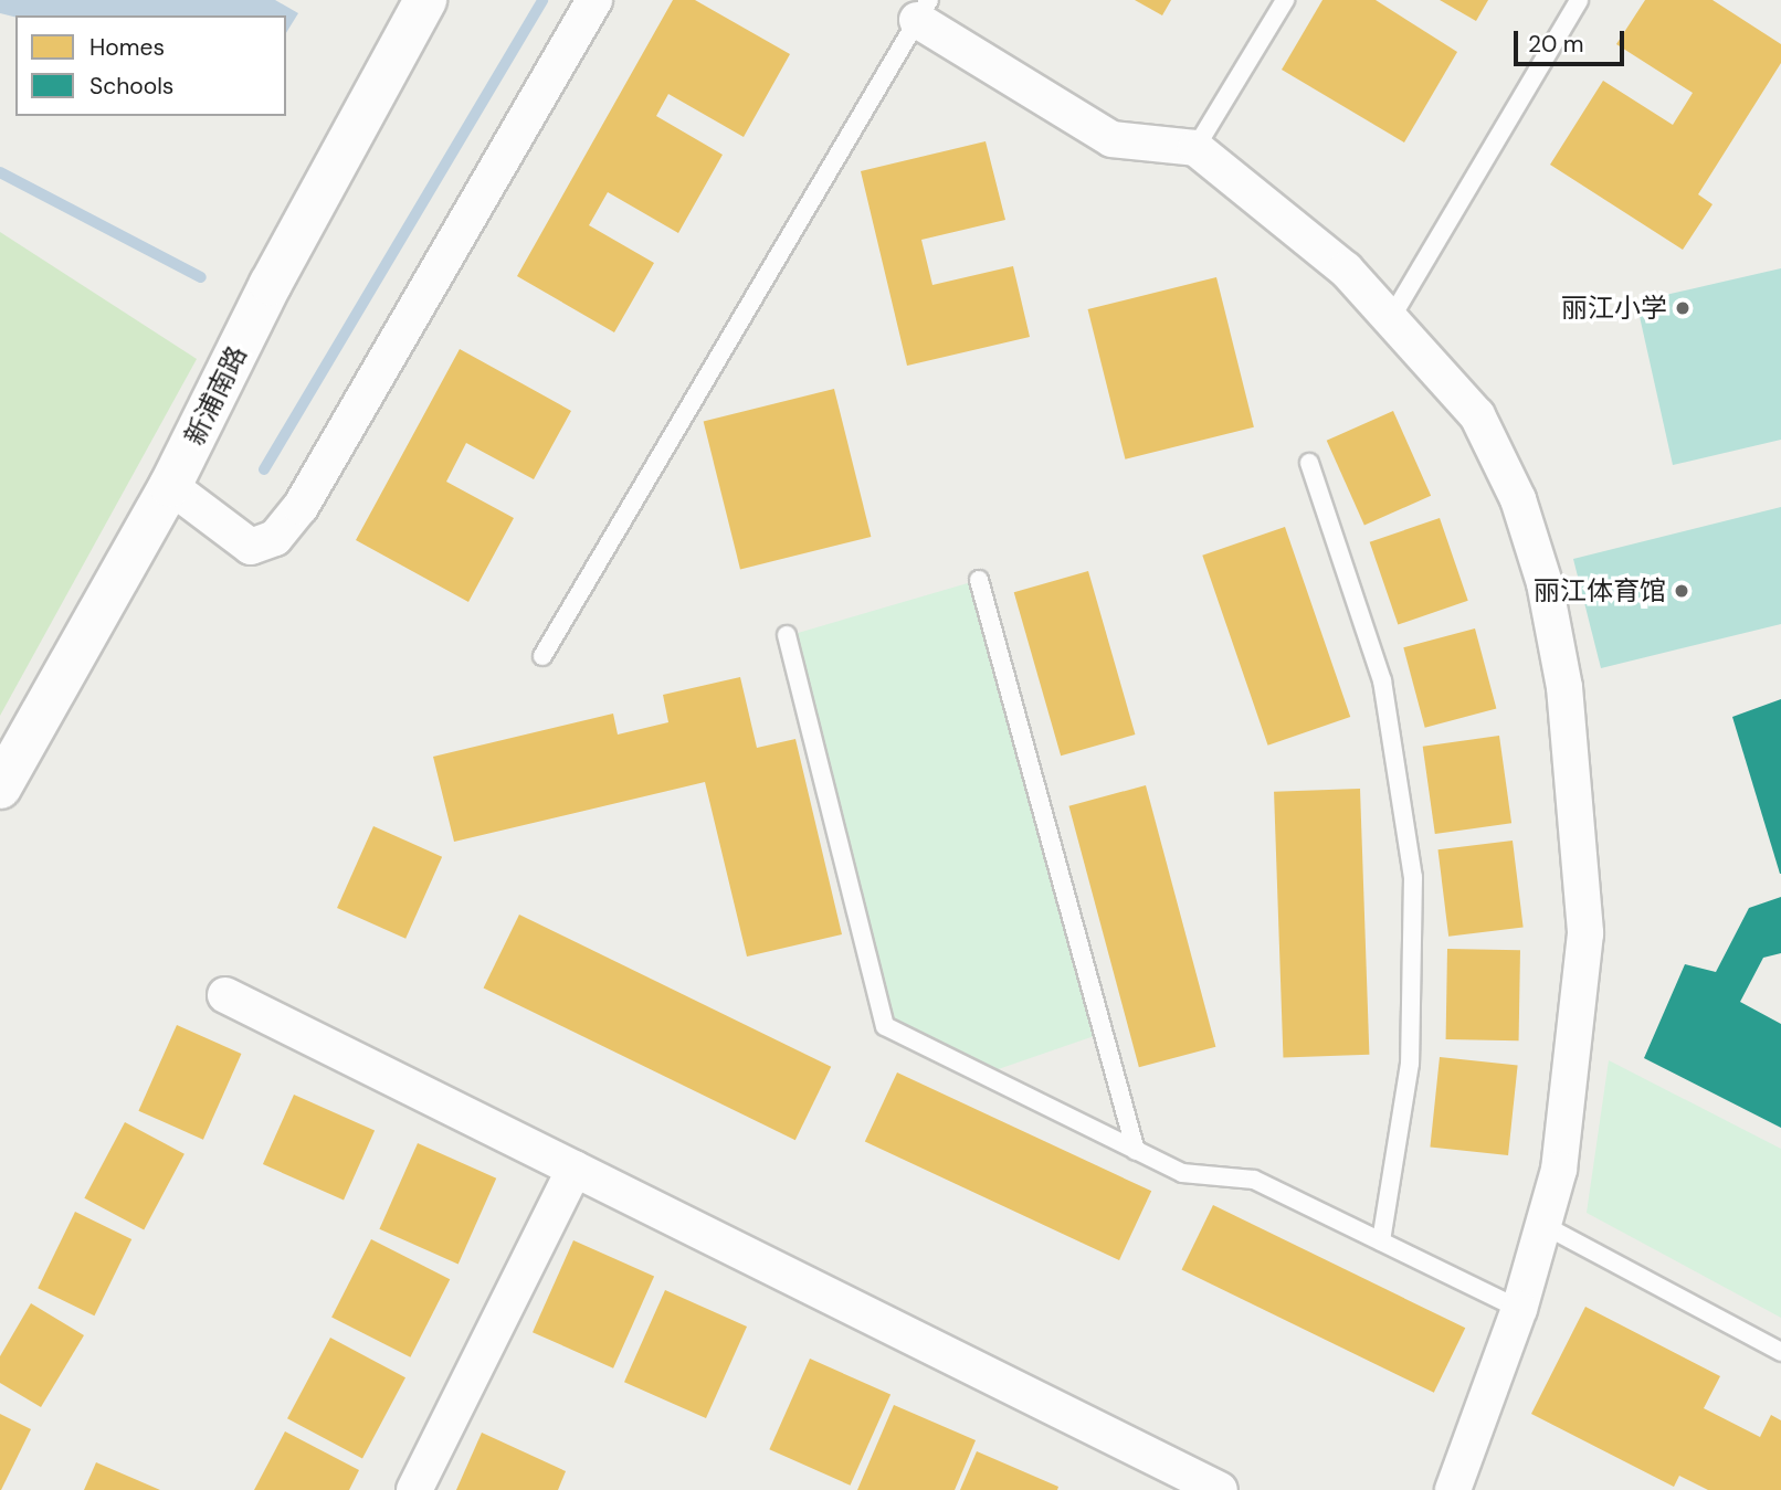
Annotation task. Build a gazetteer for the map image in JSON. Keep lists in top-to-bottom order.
{
  "streets": {
    "street": ["新浦南路"]
  },
  "places": ["丽江小学", "丽江体育馆"],
  "legend": ["Homes", "Schools"],
  "scale_bar": "20 m"
}
